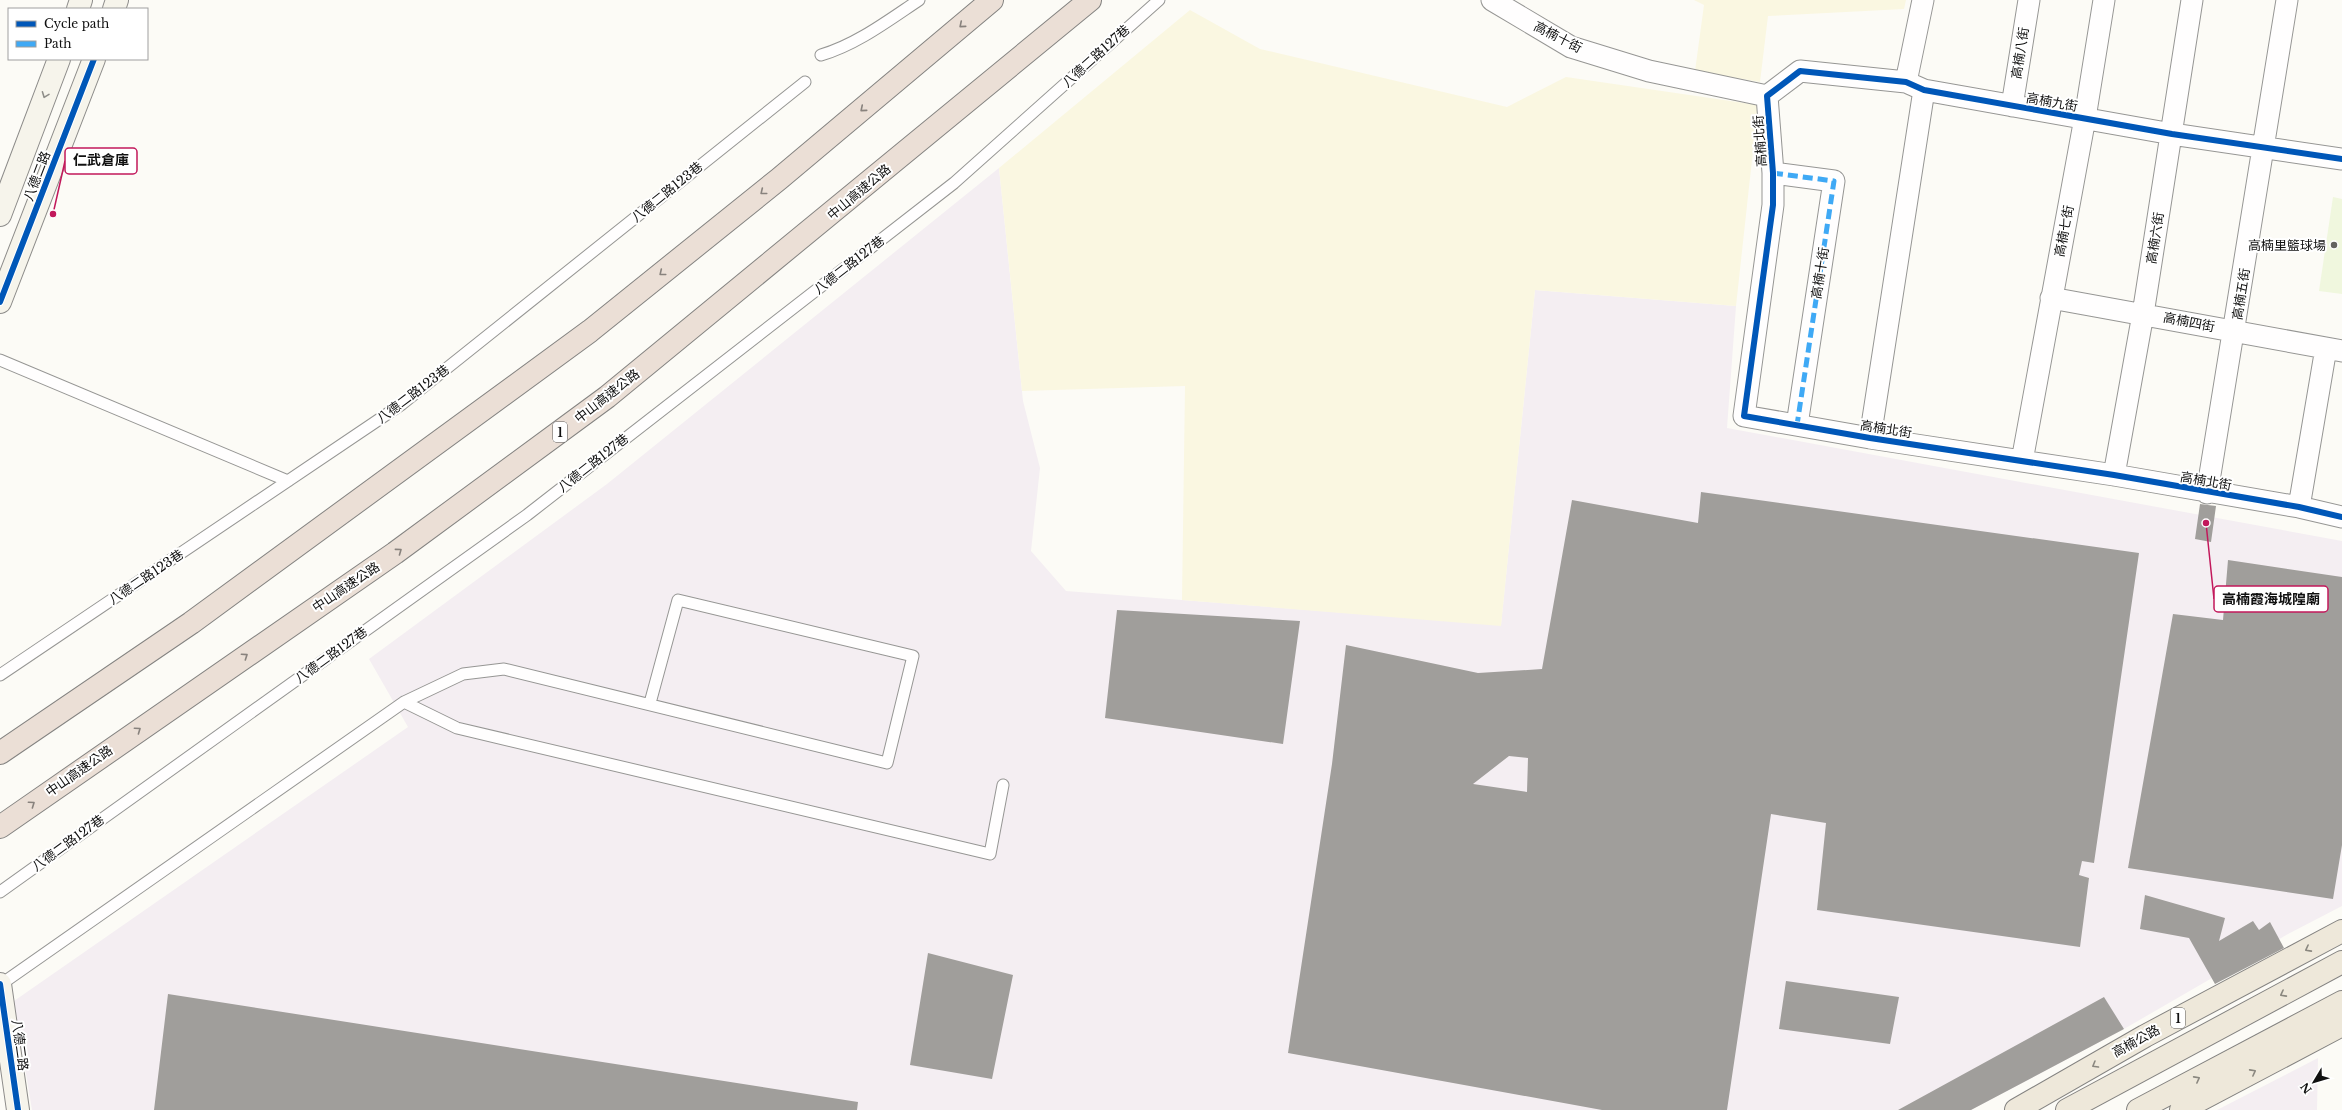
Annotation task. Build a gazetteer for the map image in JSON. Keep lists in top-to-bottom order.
{
  "streets": {
    "highway": ["中山高速公路", "1"],
    "main road": ["高楠公路"],
    "street": [
      "高楠十街",
      "高楠八街",
      "高楠九街",
      "高楠北街",
      "八德二路",
      "高楠七街",
      "高楠六街",
      "高楠五街",
      "高楠四街"
    ],
    "lane": ["八德二路127巷", "八德二路123巷"]
  },
  "crossings": [
    ["高楠十街", "高楠九街"],
    ["高楠十街", "高楠北街"],
    ["高楠八街", "高楠九街"],
    ["高楠九街", "高楠北街"],
    ["高楠九街", "高楠七街"],
    ["高楠九街", "高楠六街"],
    ["高楠九街", "高楠五街"],
    ["高楠北街", "高楠七街"],
    ["高楠北街", "高楠六街"],
    ["高楠北街", "高楠五街"],
    ["高楠北街", "高楠四街"],
    ["高楠七街", "高楠四街"],
    ["高楠六街", "高楠四街"],
    ["高楠五街", "高楠四街"]
  ],
  "places": ["仁武倉庫", "高楠里籃球場", "高楠霞海城隍廟"],
  "legend": ["Cycle path", "Path"],
  "north": "bottom left"
}
